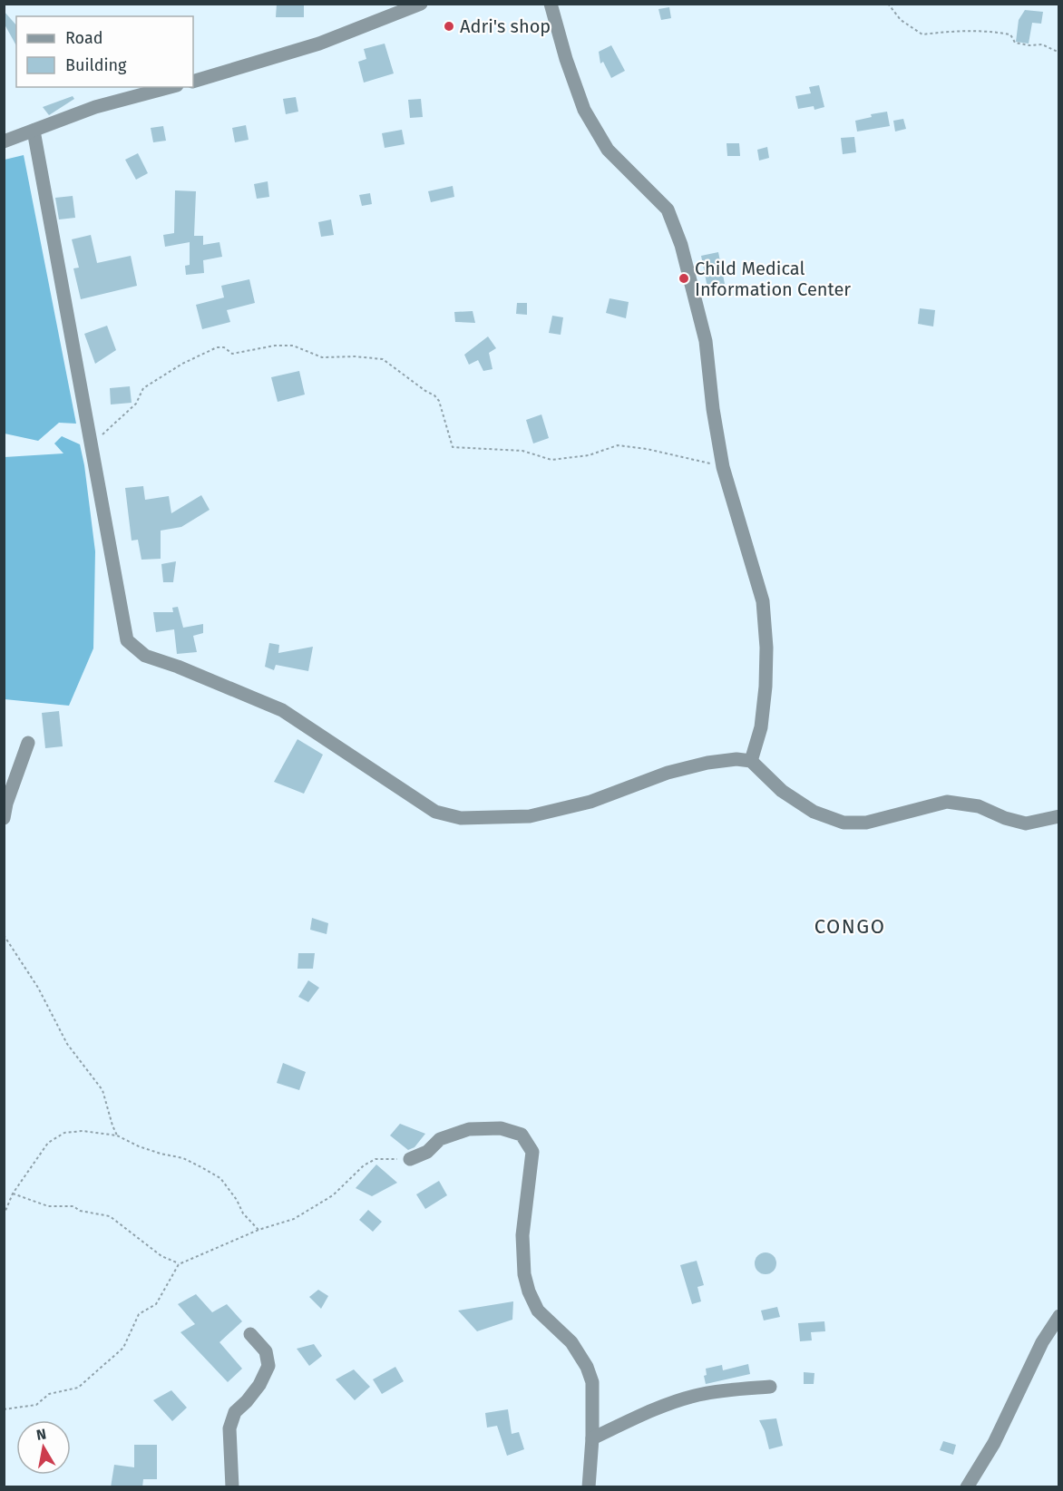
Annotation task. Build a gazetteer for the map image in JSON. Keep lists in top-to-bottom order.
{
  "districts": ["CONGO"],
  "places": ["Adri's shop", "Child Medical Information Center"],
  "legend": ["Road", "Building"],
  "north": "top"
}
